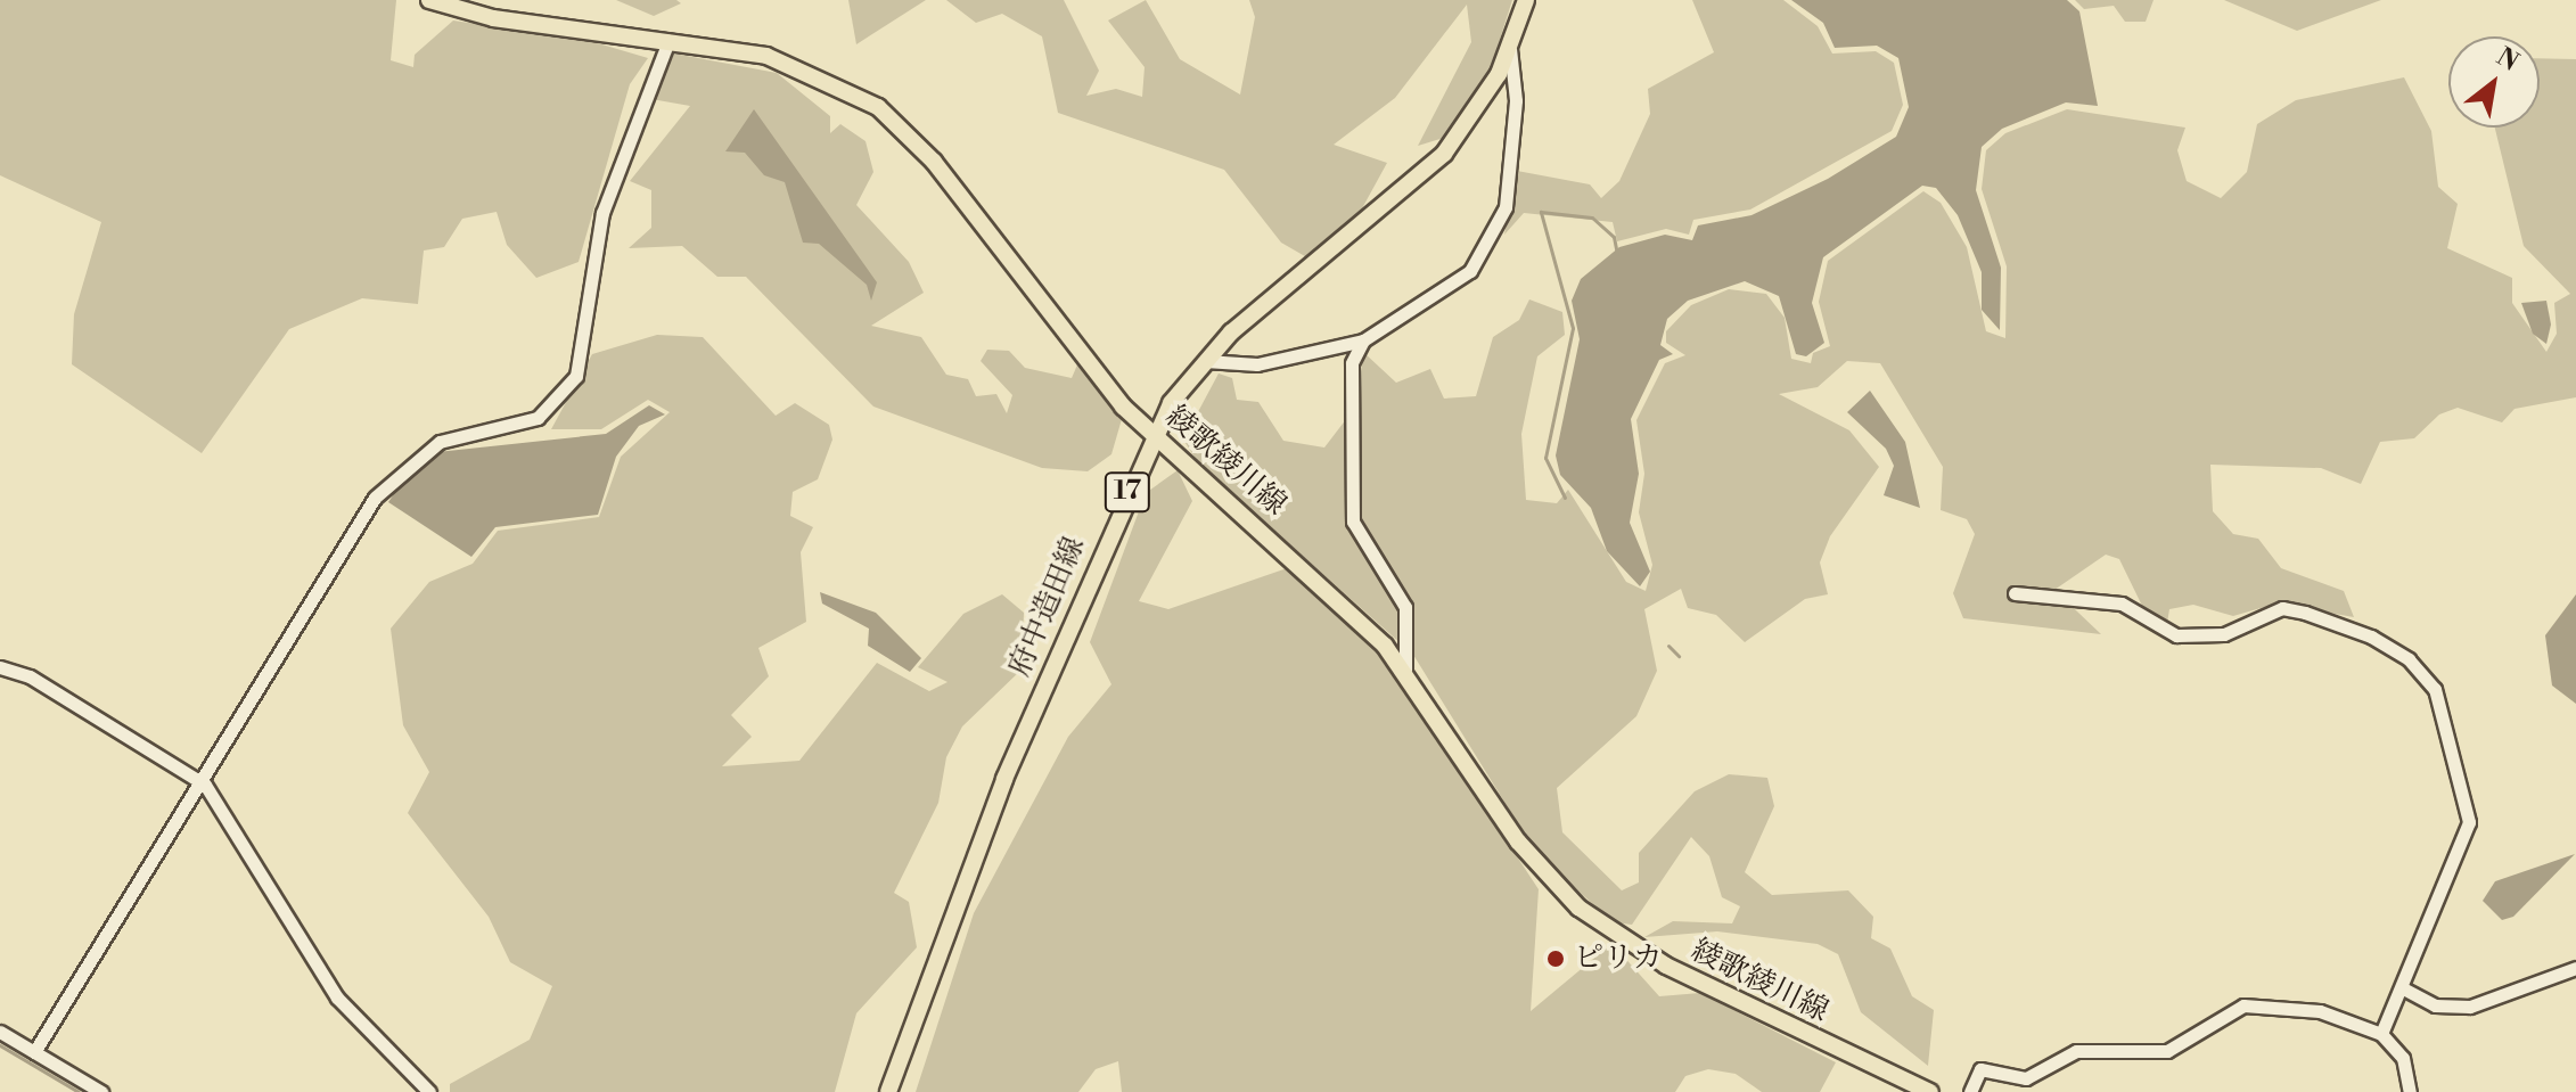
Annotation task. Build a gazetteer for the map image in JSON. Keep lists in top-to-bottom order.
{
  "streets": {
    "main road": ["綾歌綾川線", "17", "府中造田線"]
  },
  "crossings": [
    ["綾歌綾川線", "府中造田線"]
  ],
  "places": ["ピリカ"],
  "north": "top right"
}
